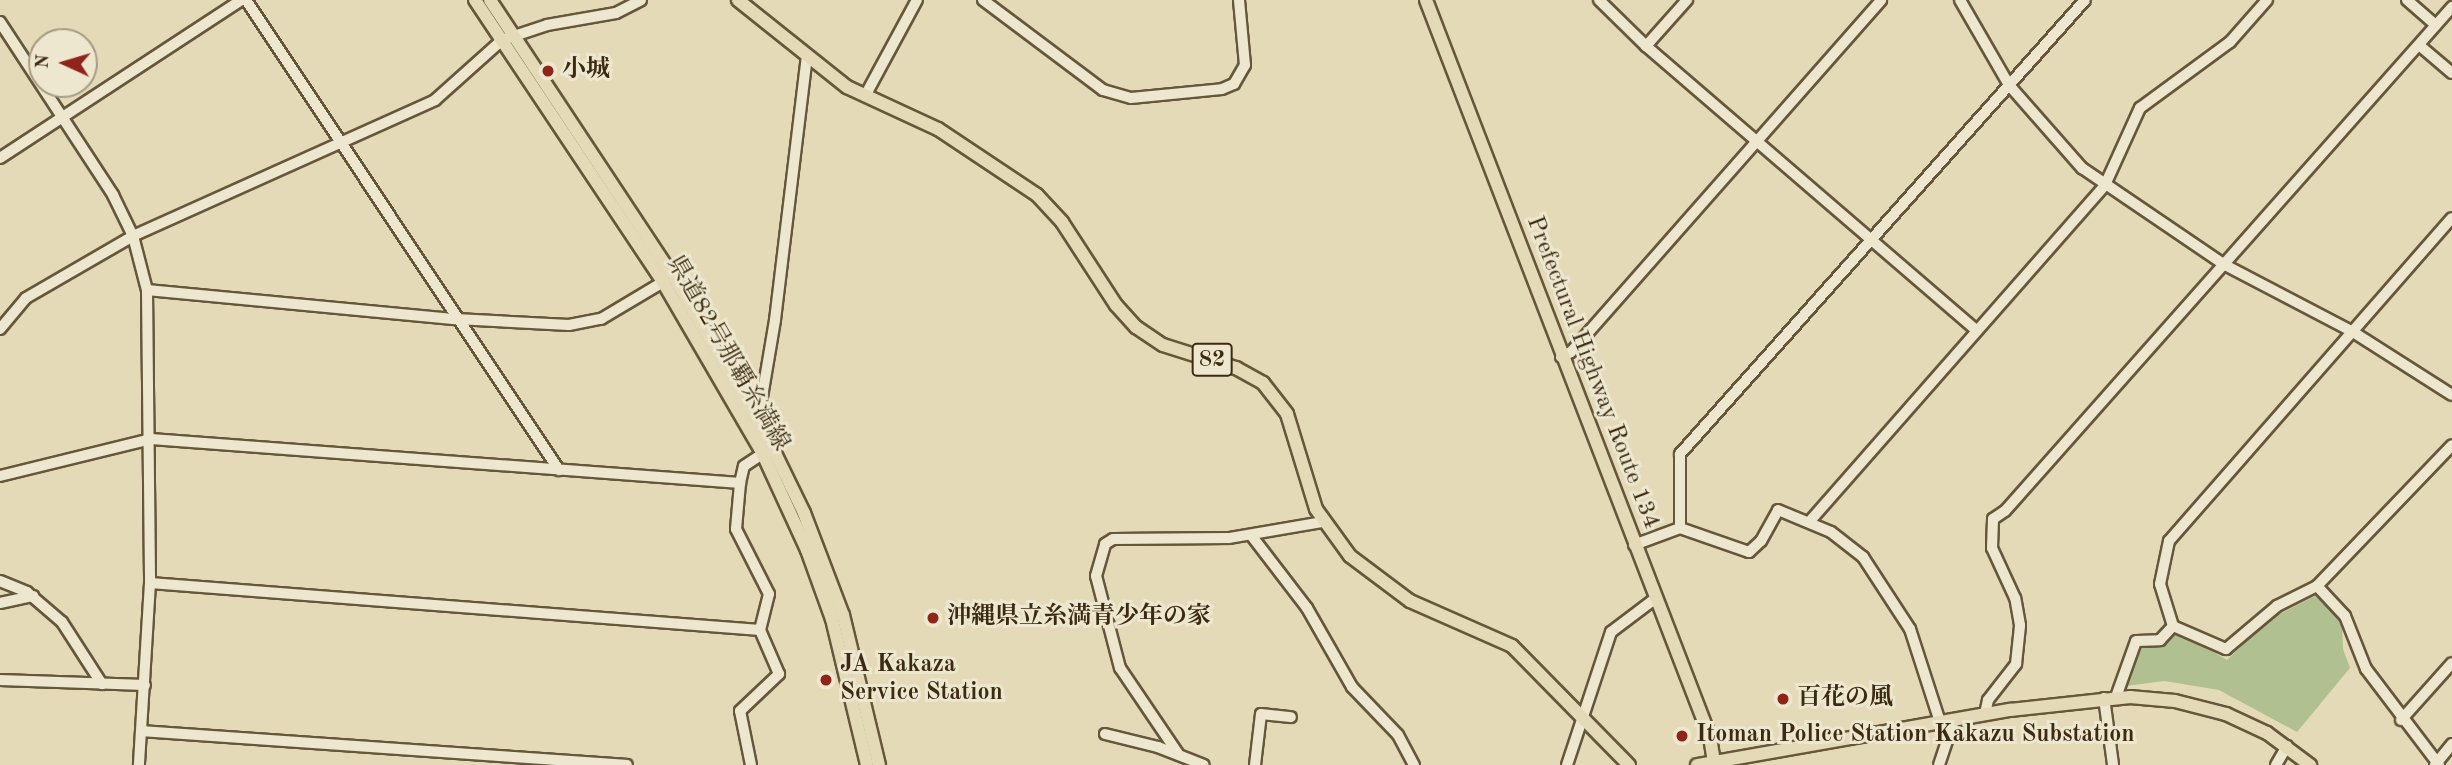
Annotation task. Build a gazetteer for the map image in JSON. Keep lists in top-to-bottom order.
{
  "streets": {
    "main road": ["県道82号那覇糸満線", "82", "Prefectural Highway Route 134"]
  },
  "places": [
    "小城",
    "沖縄県立糸満青少年の家",
    "JA Kakaza Service Station",
    "百花の風",
    "Itoman Police Station Kakazu Substation"
  ],
  "north": "left"
}
